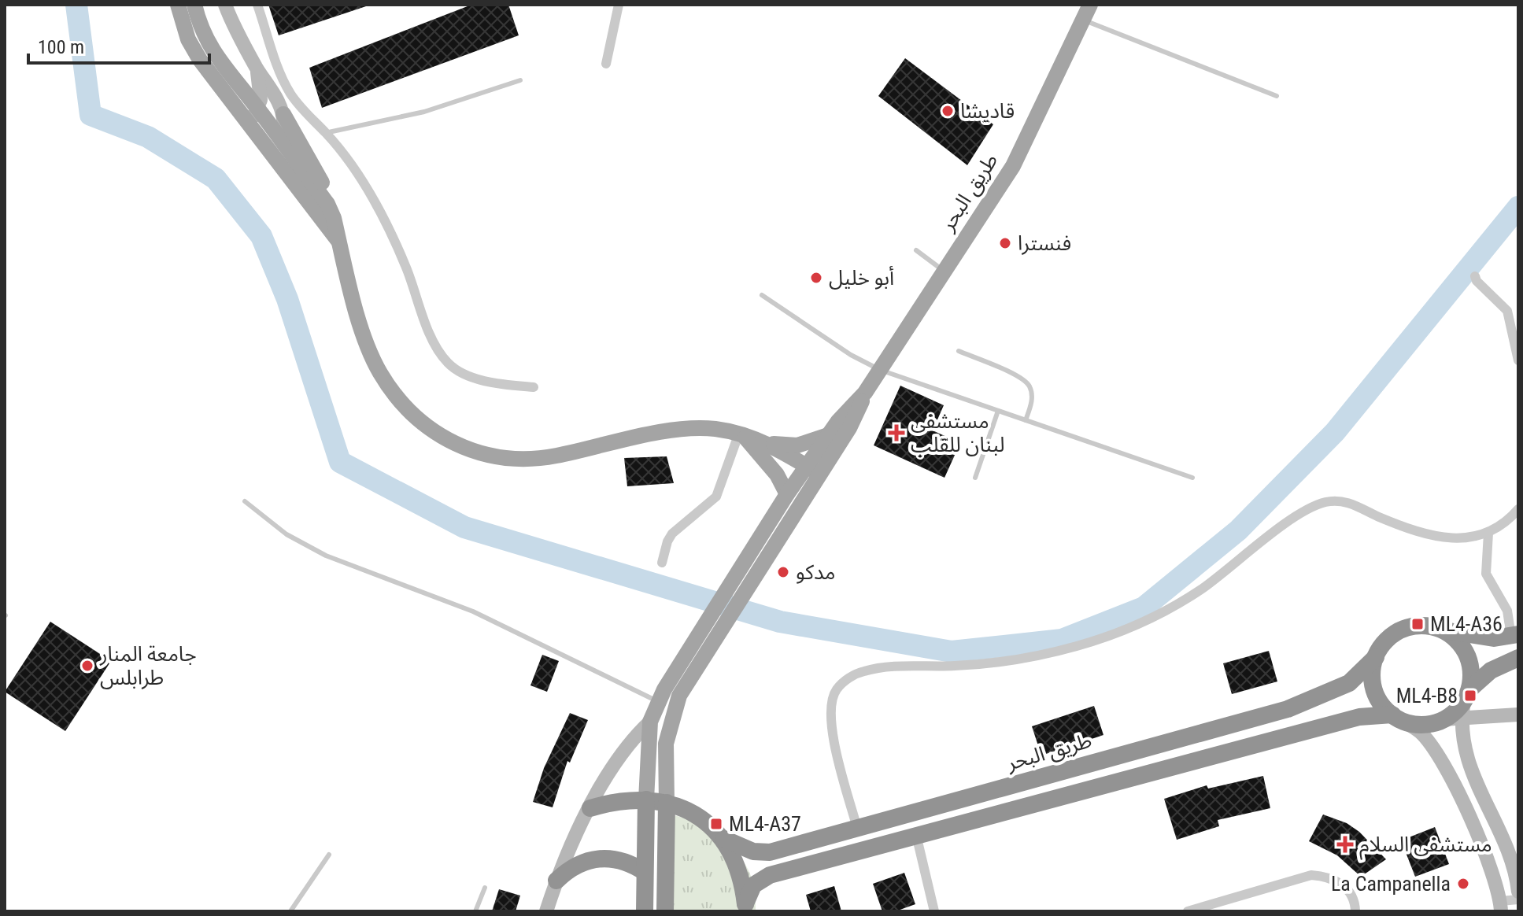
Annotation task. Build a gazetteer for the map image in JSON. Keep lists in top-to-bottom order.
{
  "streets": {
    "highway": ["طريق البحر"]
  },
  "places": {
    "other": [
      "قاديشا",
      "فنسترا",
      "أبو خليل",
      "مدكو",
      "جامعة المنار طرابلس",
      "La Campanella"
    ],
    "health": ["مستشفى لبنان للقلب", "مستشفى السلام"],
    "transit": ["ML4-A36", "ML4-B8", "ML4-A37"]
  },
  "scale_bar": "100 m"
}
